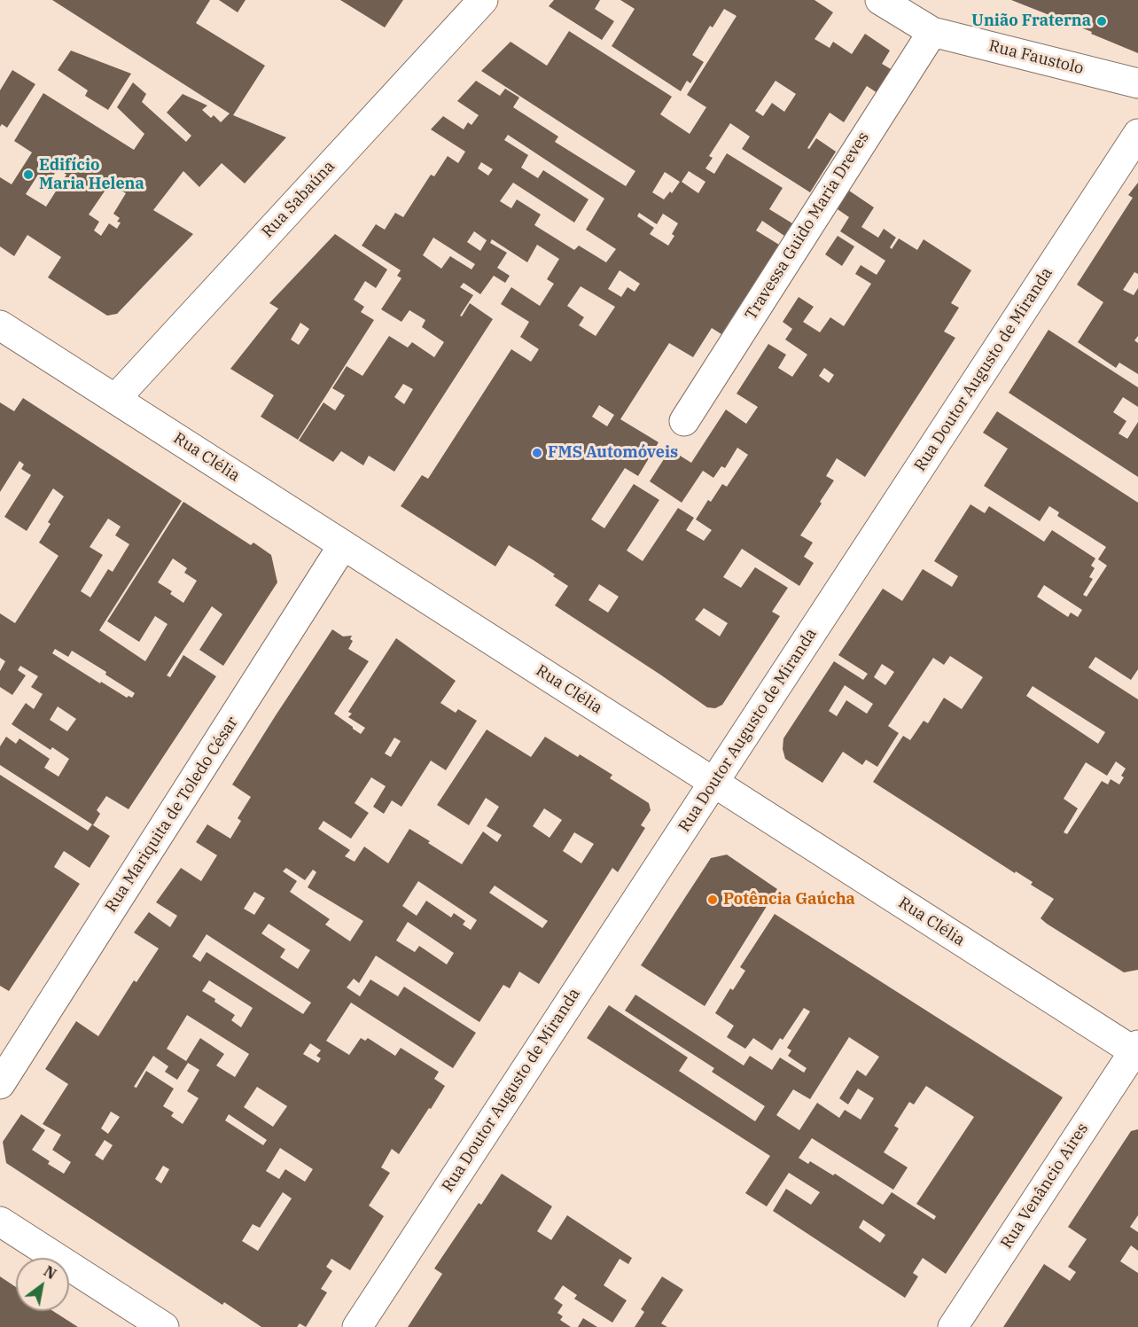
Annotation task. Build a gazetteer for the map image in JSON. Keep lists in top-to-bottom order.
{
  "streets": {
    "street": [
      "Rua Faustolo",
      "Rua Sabaúna",
      "Travessa Guido Maria Dreves",
      "Rua Doutor Augusto de Miranda",
      "Rua Clélia",
      "Rua Mariquita de Toledo César",
      "Rua Venâncio Aires"
    ]
  },
  "crossings": [
    ["Rua Faustolo", "Travessa Guido Maria Dreves"],
    ["Rua Sabaúna", "Rua Clélia"],
    ["Rua Doutor Augusto de Miranda", "Rua Clélia"],
    ["Rua Clélia", "Rua Mariquita de Toledo César"],
    ["Rua Clélia", "Rua Venâncio Aires"]
  ],
  "places": [
    "União Fraterna",
    "Edifício Maria Helena",
    "FMS Automóveis",
    "Potência Gaúcha"
  ],
  "north": "top right"
}
